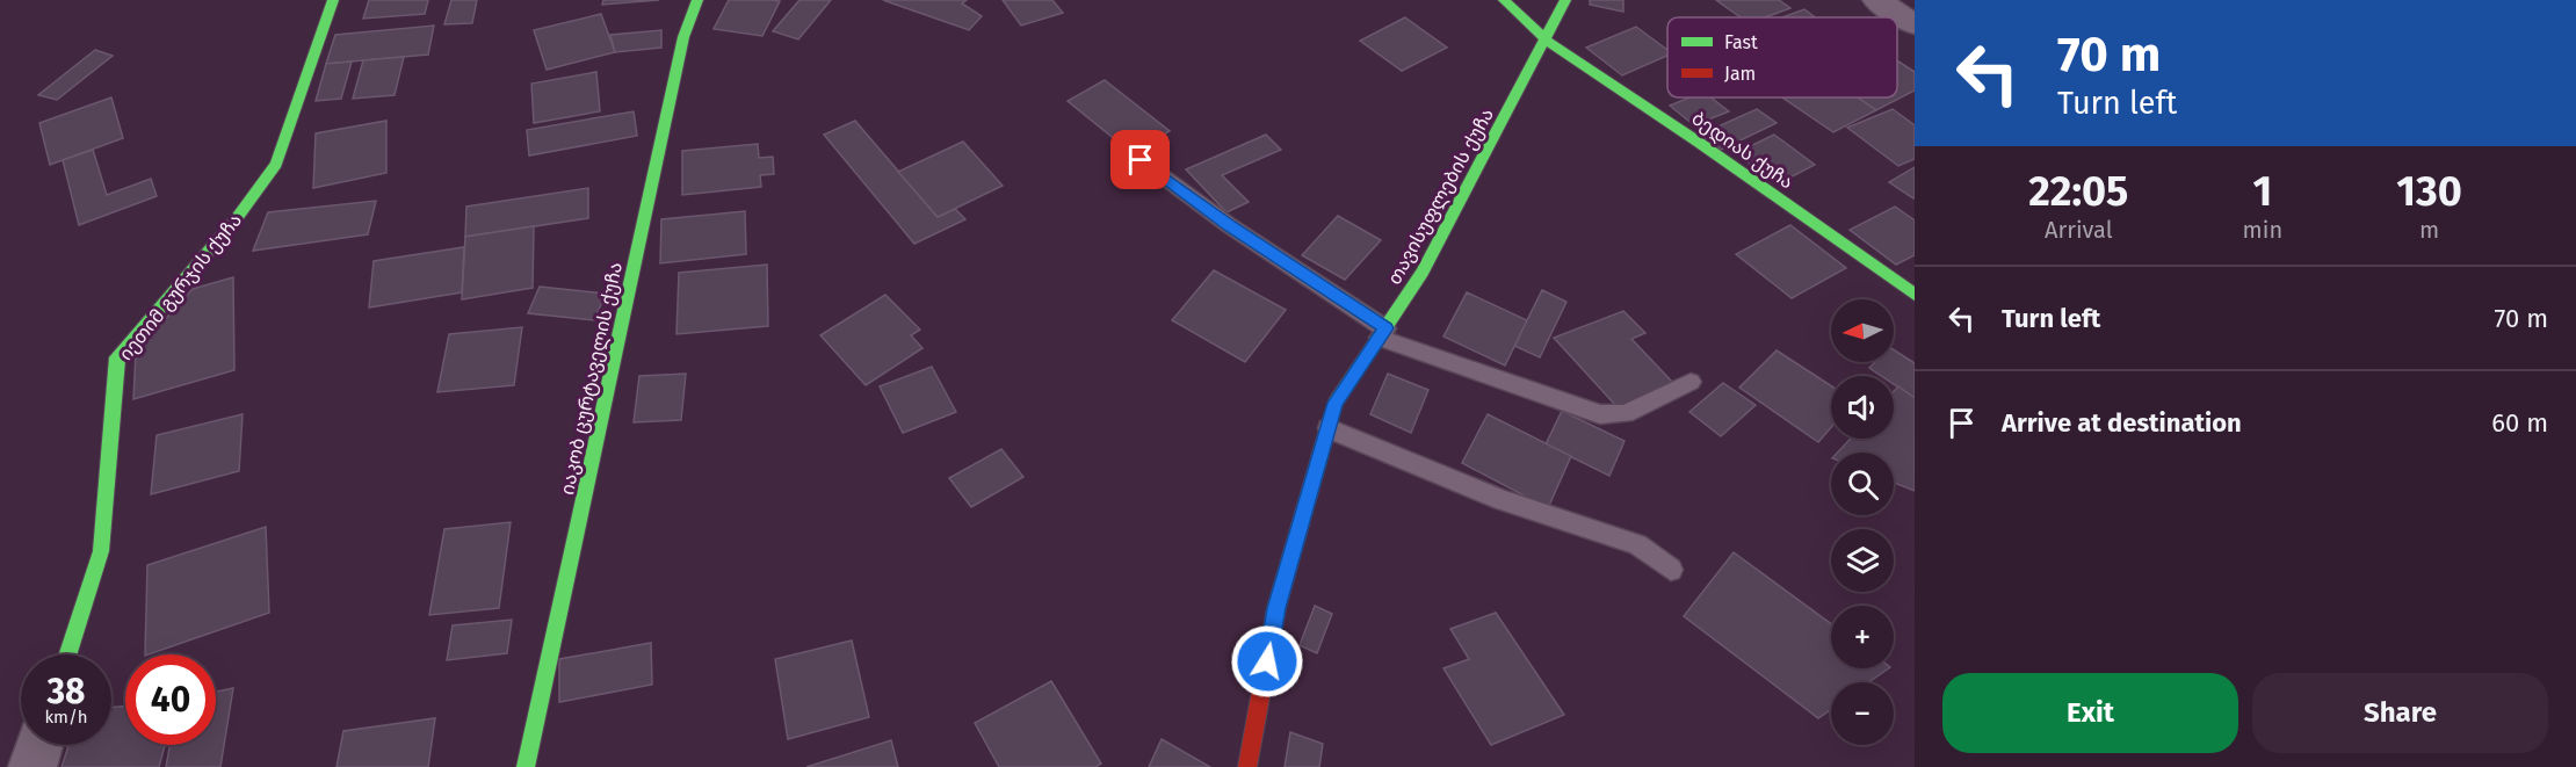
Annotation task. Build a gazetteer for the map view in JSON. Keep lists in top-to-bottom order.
{
  "streets": {
    "street": [
      "ბედიას ქუჩა",
      "თავისუფლების ქუჩა",
      "იეთიმ გურჯის ქუჩა",
      "იაკობ ცურტაველის ქუჩა"
    ]
  },
  "crossings": [
    ["ბედიას ქუჩა", "თავისუფლების ქუჩა"]
  ],
  "legend": ["Fast", "Jam"],
  "north": "left",
  "page": {
    "turn": ["70 m", "Turn left"],
    "eta": [
      "22:05",
      "Arrival",
      "1",
      "min",
      "130",
      "m"
    ],
    "list": [
      {
        "name": "Turn left",
        "value": "70 m"
      },
      {
        "name": "Arrive at destination",
        "value": "60 m"
      }
    ],
    "map_buttons": ["+", "−"],
    "speed": "38 km/h",
    "limit": "40",
    "buttons": ["Exit", "Share"]
  }
}
